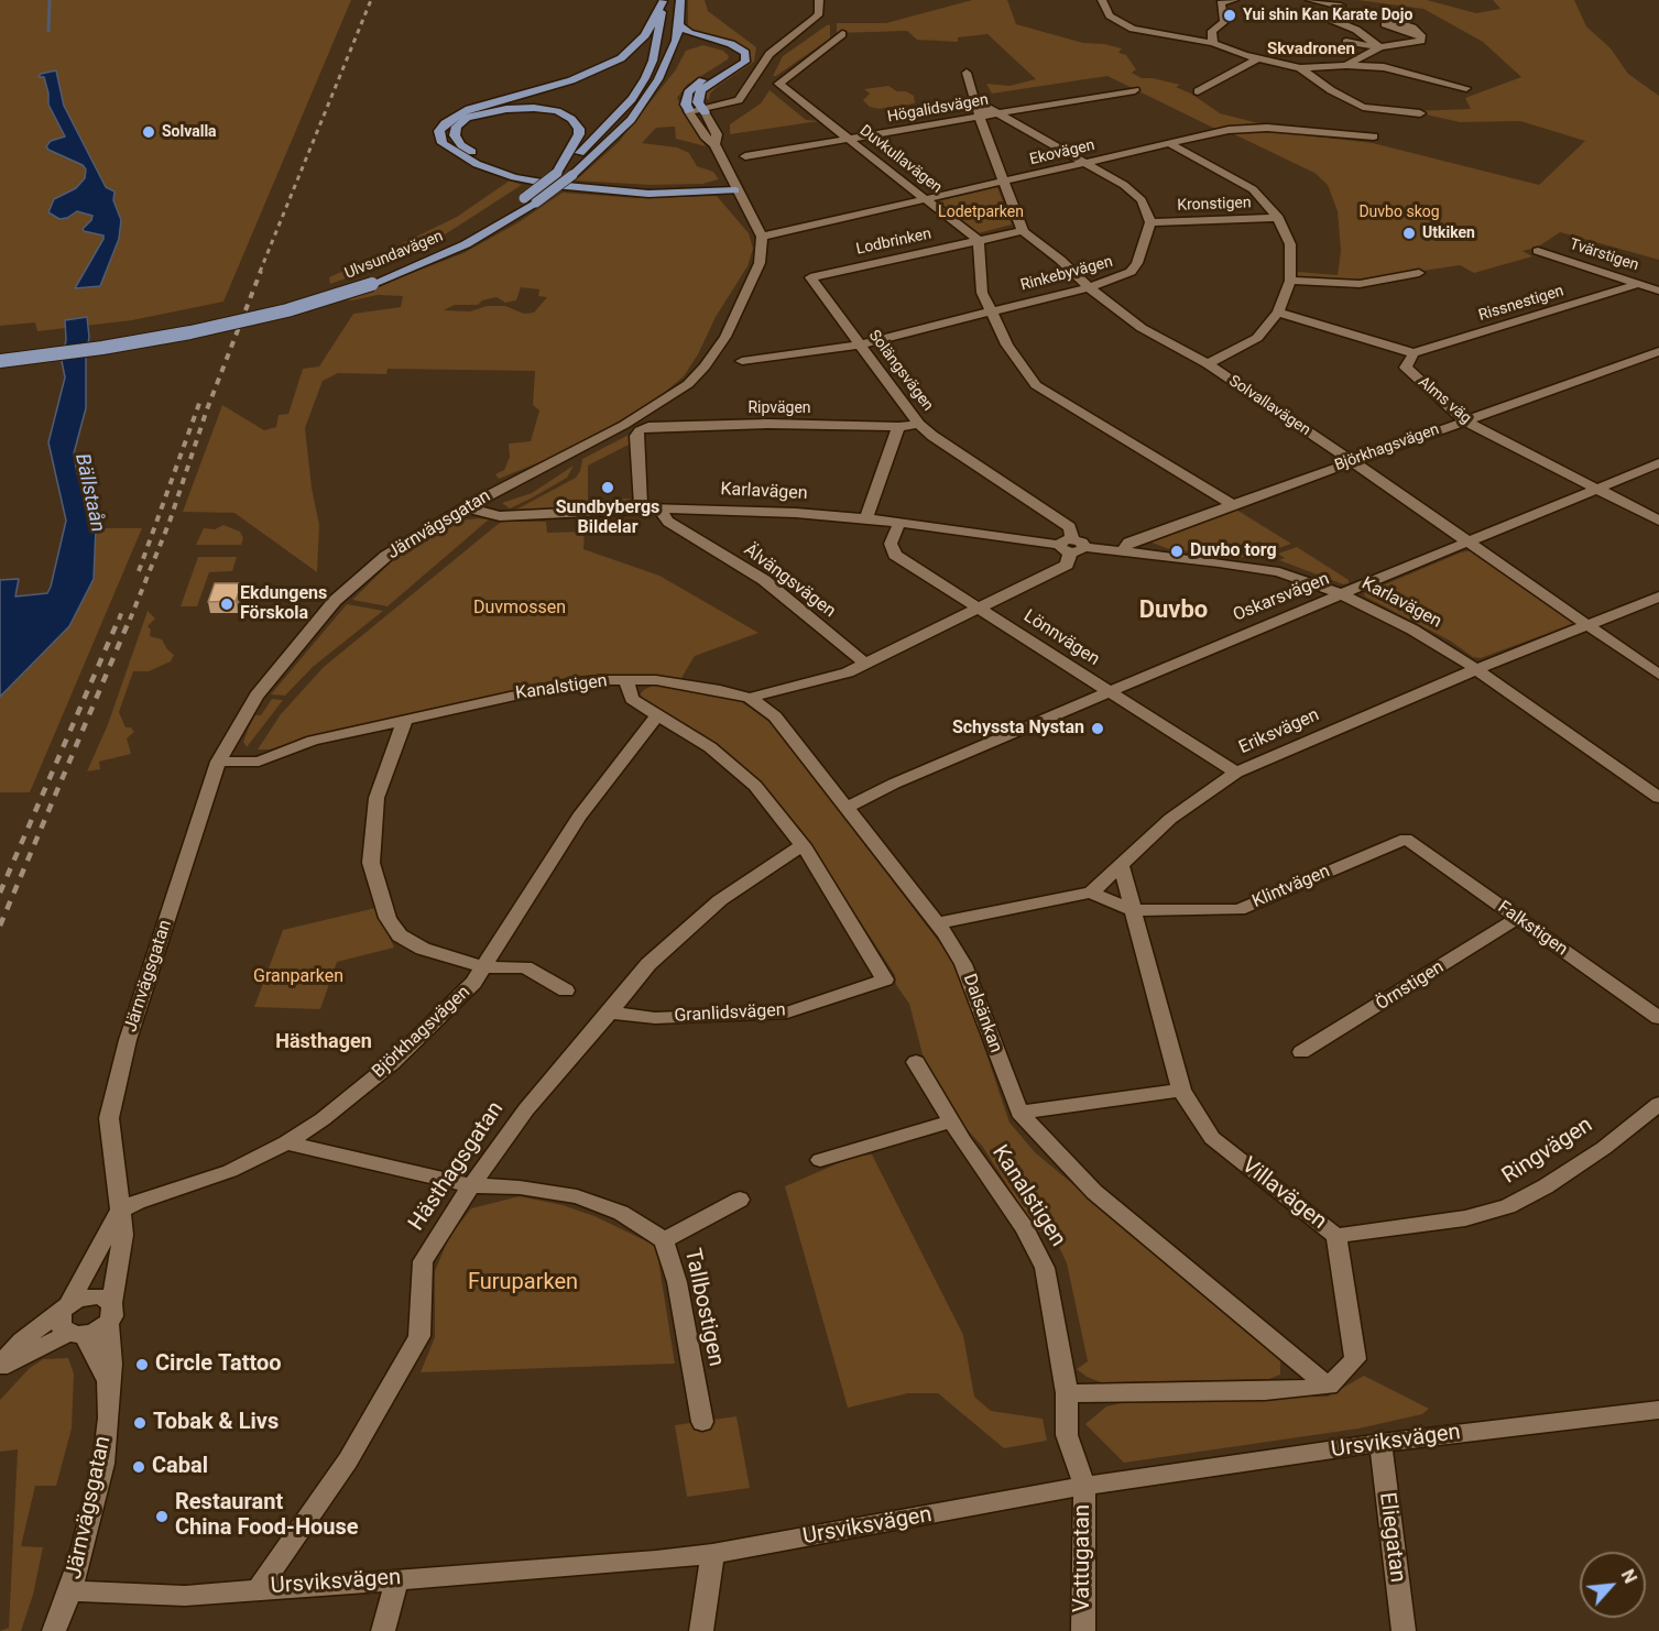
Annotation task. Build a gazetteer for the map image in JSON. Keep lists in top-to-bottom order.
{
  "streets": {
    "main road": ["Ulvsundavägen"],
    "street": [
      "Högalidsvägen",
      "Ekovägen",
      "Duvkullavägen",
      "Kronstigen",
      "Lodbrinken",
      "Tvärstigen",
      "Rinkebyvägen",
      "Rissnestigen",
      "Solängsvägen",
      "Alms väg",
      "Solvallavägen",
      "Ripvägen",
      "Björkhagsvägen",
      "Karlavägen",
      "Järnvägsgatan",
      "Älvängsvägen",
      "Oskarsvägen",
      "Lönnvägen",
      "Kanalstigen",
      "Eriksvägen",
      "Klintvägen",
      "Falkstigen",
      "Örnstigen",
      "Granlidsvägen",
      "Dalsänkan",
      "Ringvägen",
      "Hästhagsgatan",
      "Villavägen",
      "Tallbostigen",
      "Ursviksvägen",
      "Eliegatan",
      "Vattugatan"
    ]
  },
  "crossings": [
    ["Högalidsvägen", "Duvkullavägen"],
    ["Ekovägen", "Duvkullavägen"],
    ["Ekovägen", "Järnvägsgatan"],
    ["Duvkullavägen", "Lodbrinken"],
    ["Kronstigen", "Rinkebyvägen"],
    ["Lodbrinken", "Solängsvägen"],
    ["Lodbrinken", "Solvallavägen"],
    ["Tvärstigen", "Rissnestigen"],
    ["Rinkebyvägen", "Solängsvägen"],
    ["Rinkebyvägen", "Solvallavägen"],
    ["Rissnestigen", "Alms väg"],
    ["Solängsvägen", "Ripvägen"],
    ["Solängsvägen", "Karlavägen"],
    ["Alms väg", "Björkhagsvägen"],
    ["Alms väg", "Oskarsvägen"],
    ["Solvallavägen", "Björkhagsvägen"],
    ["Solvallavägen", "Oskarsvägen"],
    ["Solvallavägen", "Eriksvägen"],
    ["Ripvägen", "Karlavägen"],
    ["Björkhagsvägen", "Karlavägen"],
    ["Björkhagsvägen", "Järnvägsgatan"],
    ["Björkhagsvägen", "Kanalstigen"],
    ["Björkhagsvägen", "Tallbostigen"],
    ["Karlavägen", "Järnvägsgatan"],
    ["Karlavägen", "Älvängsvägen"],
    ["Karlavägen", "Oskarsvägen"],
    ["Karlavägen", "Lönnvägen"],
    ["Karlavägen", "Eriksvägen"],
    ["Järnvägsgatan", "Kanalstigen"],
    ["Järnvägsgatan", "Ursviksvägen"],
    ["Oskarsvägen", "Lönnvägen"],
    ["Oskarsvägen", "Dalsänkan"],
    ["Lönnvägen", "Eriksvägen"],
    ["Kanalstigen", "Granlidsvägen"],
    ["Kanalstigen", "Dalsänkan"],
    ["Kanalstigen", "Hästhagsgatan"],
    ["Kanalstigen", "Ursviksvägen"],
    ["Kanalstigen", "Vattugatan"],
    ["Eriksvägen", "Villavägen"],
    ["Klintvägen", "Falkstigen"],
    ["Klintvägen", "Villavägen"],
    ["Falkstigen", "Örnstigen"],
    ["Granlidsvägen", "Hästhagsgatan"],
    ["Dalsänkan", "Villavägen"],
    ["Ringvägen", "Villavägen"],
    ["Hästhagsgatan", "Tallbostigen"],
    ["Hästhagsgatan", "Ursviksvägen"],
    ["Ursviksvägen", "Eliegatan"],
    ["Ursviksvägen", "Vattugatan"]
  ],
  "districts": ["Skvadronen", "Duvbo", "Hästhagen"],
  "water": ["Bällstaån"],
  "parks": [
    "Lodetparken",
    "Duvbo skog",
    "Duvmossen",
    "Granparken",
    "Furuparken"
  ],
  "places": [
    "Yui shin Kan Karate Dojo",
    "Solvalla",
    "Utkiken",
    "Sundbybergs Bildelar",
    "Duvbo torg",
    "Ekdungens Förskola",
    "Schyssta Nystan",
    "Circle Tattoo",
    "Tobak & Livs",
    "Cabal",
    "Restaurant China Food-House"
  ],
  "north": "top right"
}
